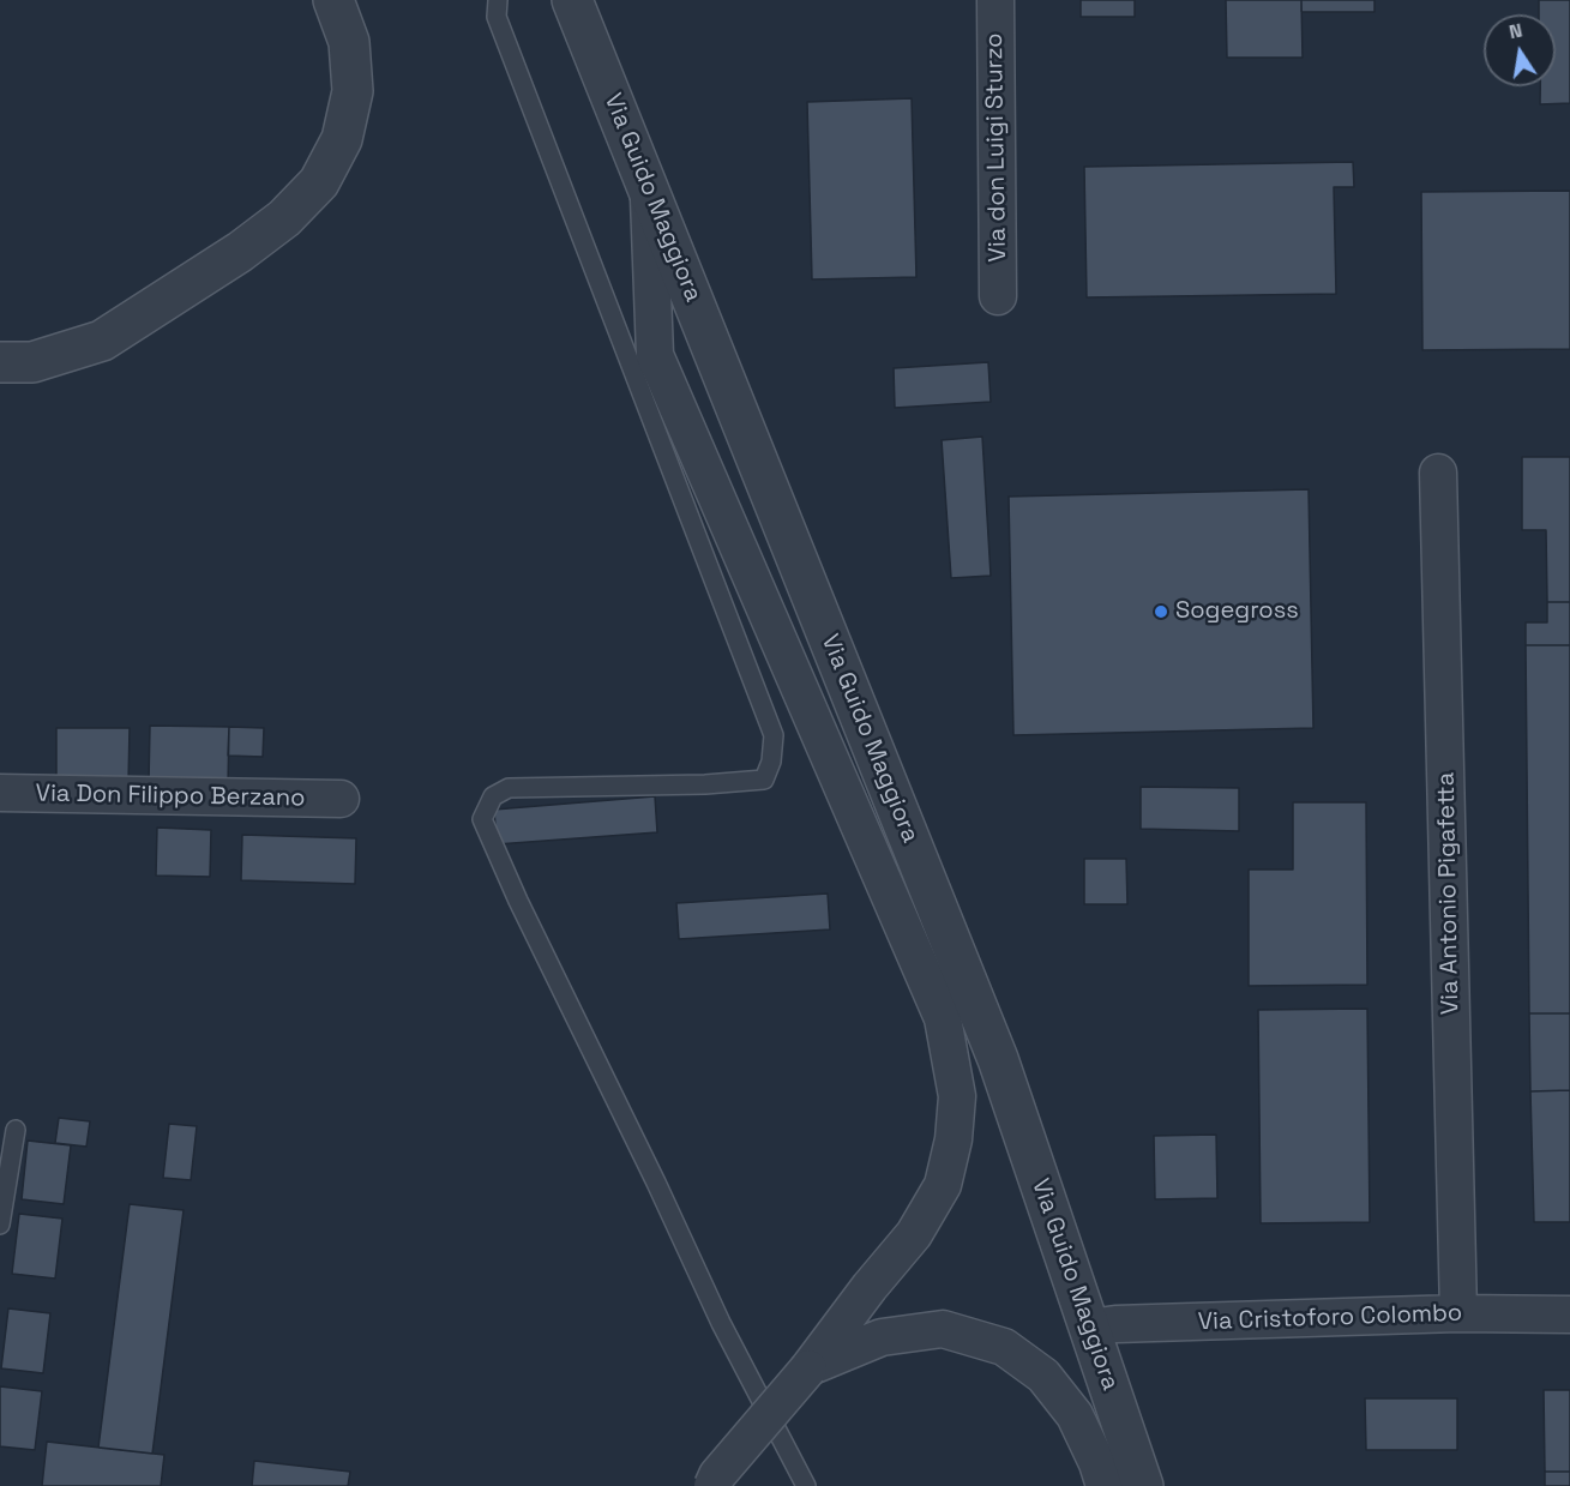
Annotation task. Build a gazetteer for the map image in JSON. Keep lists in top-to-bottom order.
{
  "streets": {
    "street": [
      "Via don Luigi Sturzo",
      "Via Guido Maggiora",
      "Via Don Filippo Berzano",
      "Via Antonio Pigafetta",
      "Via Cristoforo Colombo"
    ]
  },
  "crossings": [
    ["Via Guido Maggiora", "Via Cristoforo Colombo"],
    ["Via Antonio Pigafetta", "Via Cristoforo Colombo"]
  ],
  "places": ["Sogegross"],
  "north": "top"
}
